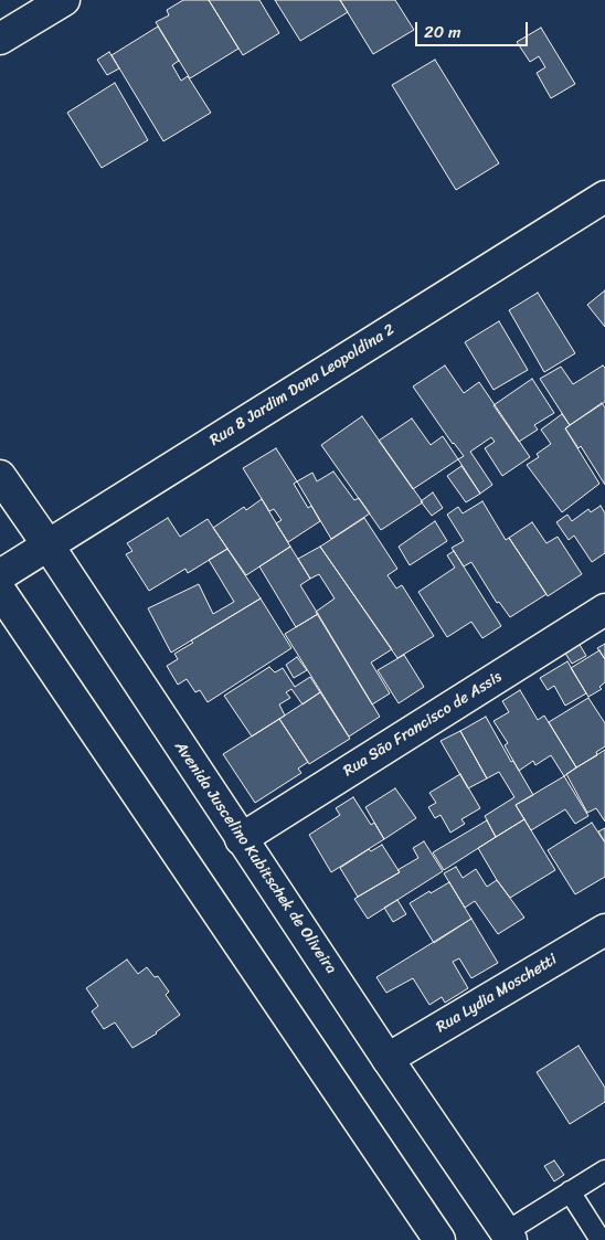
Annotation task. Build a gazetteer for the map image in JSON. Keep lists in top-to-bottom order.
{
  "streets": {
    "main road": [
      "Rua 8 Jardim Dona Leopoldina 2",
      "Rua São Francisco de Assis",
      "Avenida Juscelino Kubitschek de Oliveira",
      "Rua Lydia Moschetti"
    ]
  },
  "crossings": [
    ["Rua 8 Jardim Dona Leopoldina 2", "Avenida Juscelino Kubitschek de Oliveira"],
    ["Rua São Francisco de Assis", "Avenida Juscelino Kubitschek de Oliveira"],
    ["Avenida Juscelino Kubitschek de Oliveira", "Rua Lydia Moschetti"]
  ],
  "scale_bar": "20 m"
}
